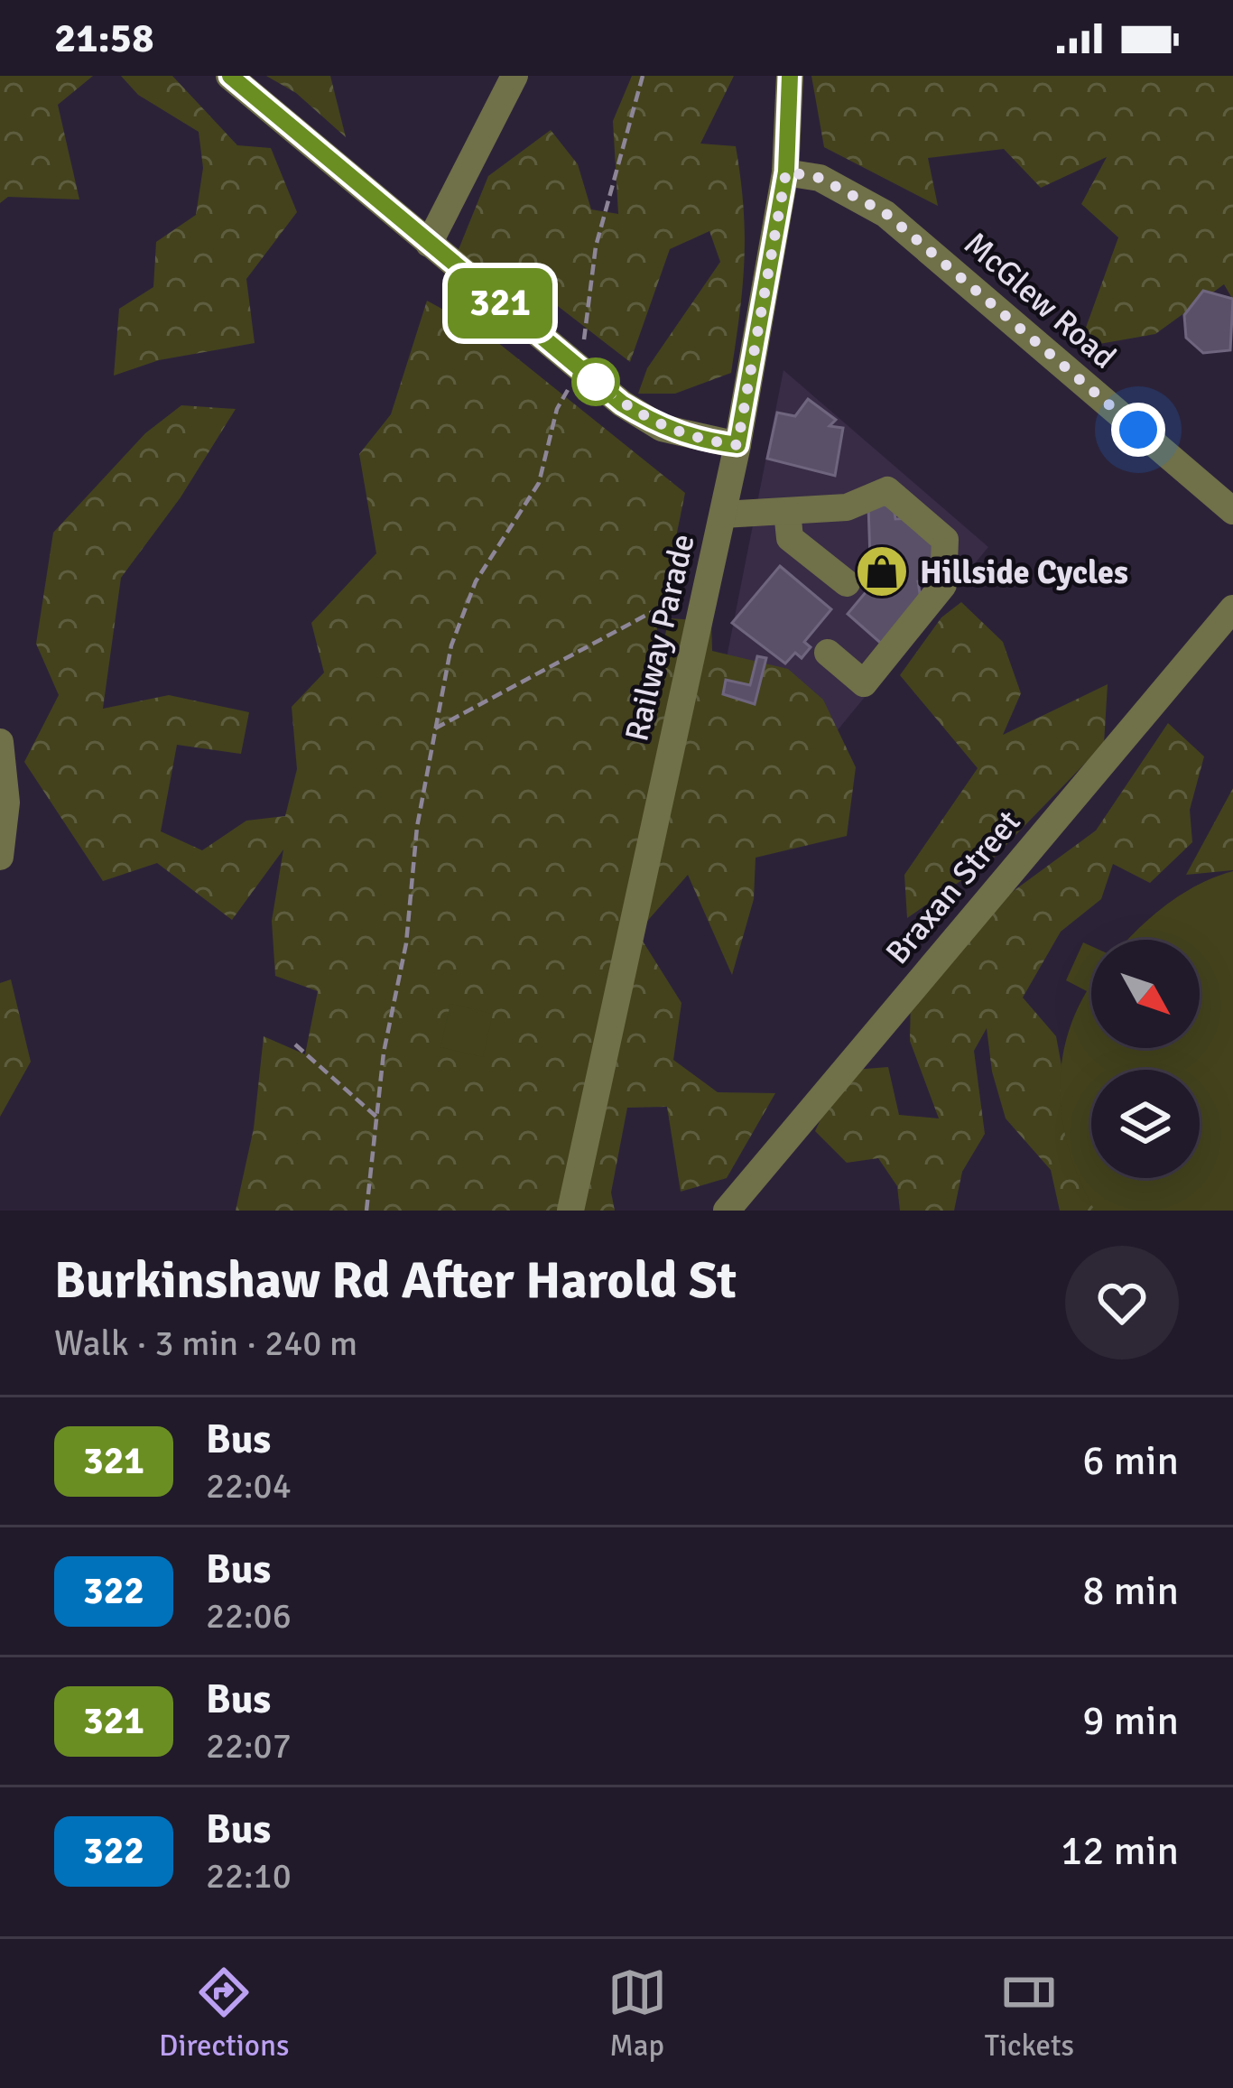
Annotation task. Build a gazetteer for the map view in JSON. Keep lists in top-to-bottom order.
{
  "streets": {
    "street": ["McGlew Road", "Railway Parade", "Braxan Street"]
  },
  "crossings": [
    ["McGlew Road", "Railway Parade"]
  ],
  "places": {
    "shop": ["Hillside Cycles"]
  },
  "lines": ["bus line 321"],
  "north": "bottom right",
  "page": {
    "status": "21:58",
    "on_map": "321",
    "heading": ["Burkinshaw Rd After Harold St", "Walk · 3 min · 240 m"],
    "list": [
      {
        "mark": "321",
        "name": "Bus",
        "note": "22:04",
        "value": "6 min"
      },
      {
        "mark": "322",
        "name": "Bus",
        "note": "22:06",
        "value": "8 min"
      },
      {
        "mark": "321",
        "name": "Bus",
        "note": "22:07",
        "value": "9 min"
      },
      {
        "mark": "322",
        "name": "Bus",
        "note": "22:10",
        "value": "12 min"
      }
    ],
    "tabs": ["Directions", "Map", "Tickets"]
  }
}
